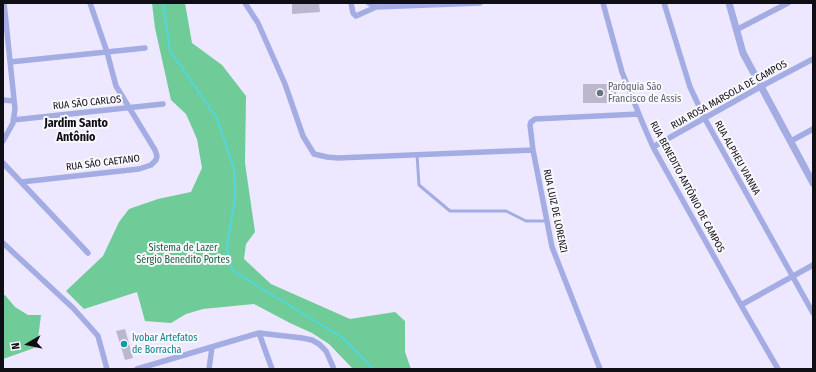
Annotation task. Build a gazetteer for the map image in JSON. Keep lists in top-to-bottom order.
{
  "streets": {
    "street": [
      "RUA ROSA MARSOLA DE CAMPOS",
      "RUA SÃO CARLOS",
      "RUA ALPHEU VIANNA",
      "RUA SÃO CAETANO",
      "RUA BENEDITO ANTÔNIO DE CAMPOS",
      "RUA LUIZ DE LORENZI"
    ]
  },
  "crossings": [
    ["RUA ROSA MARSOLA DE CAMPOS", "RUA ALPHEU VIANNA"],
    ["RUA ROSA MARSOLA DE CAMPOS", "RUA BENEDITO ANTÔNIO DE CAMPOS"],
    ["RUA SÃO CARLOS", "RUA SÃO CAETANO"],
    ["RUA BENEDITO ANTÔNIO DE CAMPOS", "RUA LUIZ DE LORENZI"]
  ],
  "districts": ["Jardim Santo Antônio"],
  "parks": ["Sistema de Lazer Sérgio Benedito Portes"],
  "places": ["Paróquia São Francisco de Assis", "Ivobar Artefatos de Borracha"],
  "north": "left"
}
